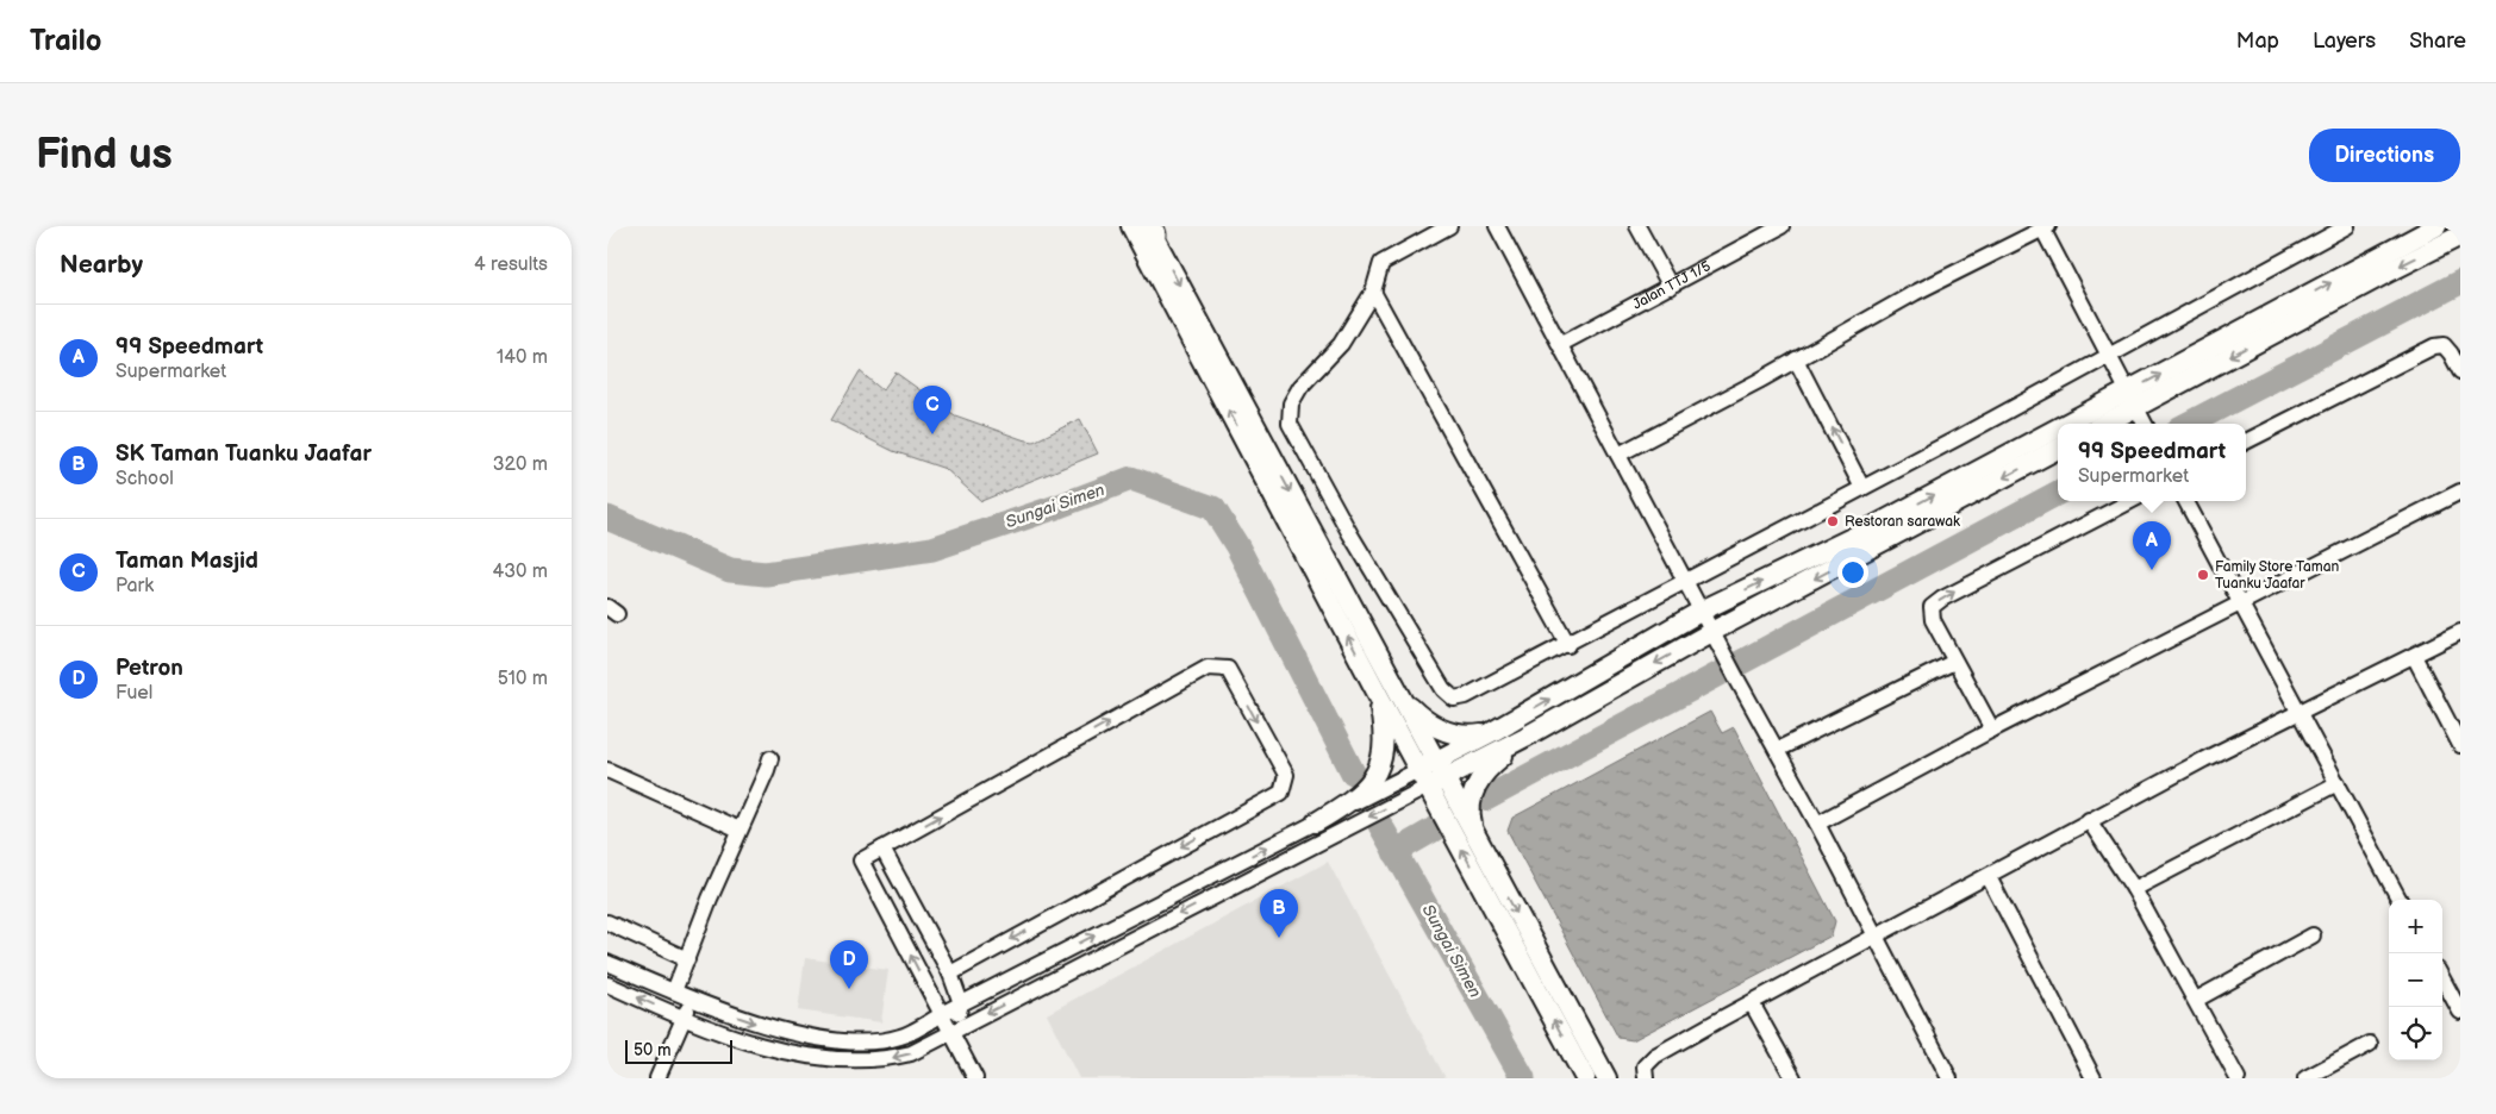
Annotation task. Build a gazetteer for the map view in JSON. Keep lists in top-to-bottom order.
{
  "streets": {
    "street": ["Jalan TTJ 1/5"]
  },
  "water": ["Sungai Simen"],
  "places": ["Restoran sarawak", "Family Store Taman Tuanku Jaafar"],
  "scale_bar": "50 m",
  "page": {
    "header": "Trailo",
    "nav": ["Map", "Layers", "Share"],
    "buttons": "Directions",
    "title": "Find us",
    "heading": ["Nearby", "4 results"],
    "list": [
      {
        "mark": "A",
        "name": "99 Speedmart",
        "note": "Supermarket",
        "value": "140 m"
      },
      {
        "mark": "B",
        "name": "SK Taman Tuanku Jaafar",
        "note": "School",
        "value": "320 m"
      },
      {
        "mark": "C",
        "name": "Taman Masjid",
        "note": "Park",
        "value": "430 m"
      },
      {
        "mark": "D",
        "name": "Petron",
        "note": "Fuel",
        "value": "510 m"
      }
    ],
    "pins": [
      "C",
      "A",
      "B",
      "D"
    ],
    "popup": ["99 Speedmart", "Supermarket"],
    "map_buttons": ["+", "−"],
    "scale": "50 m"
  }
}
